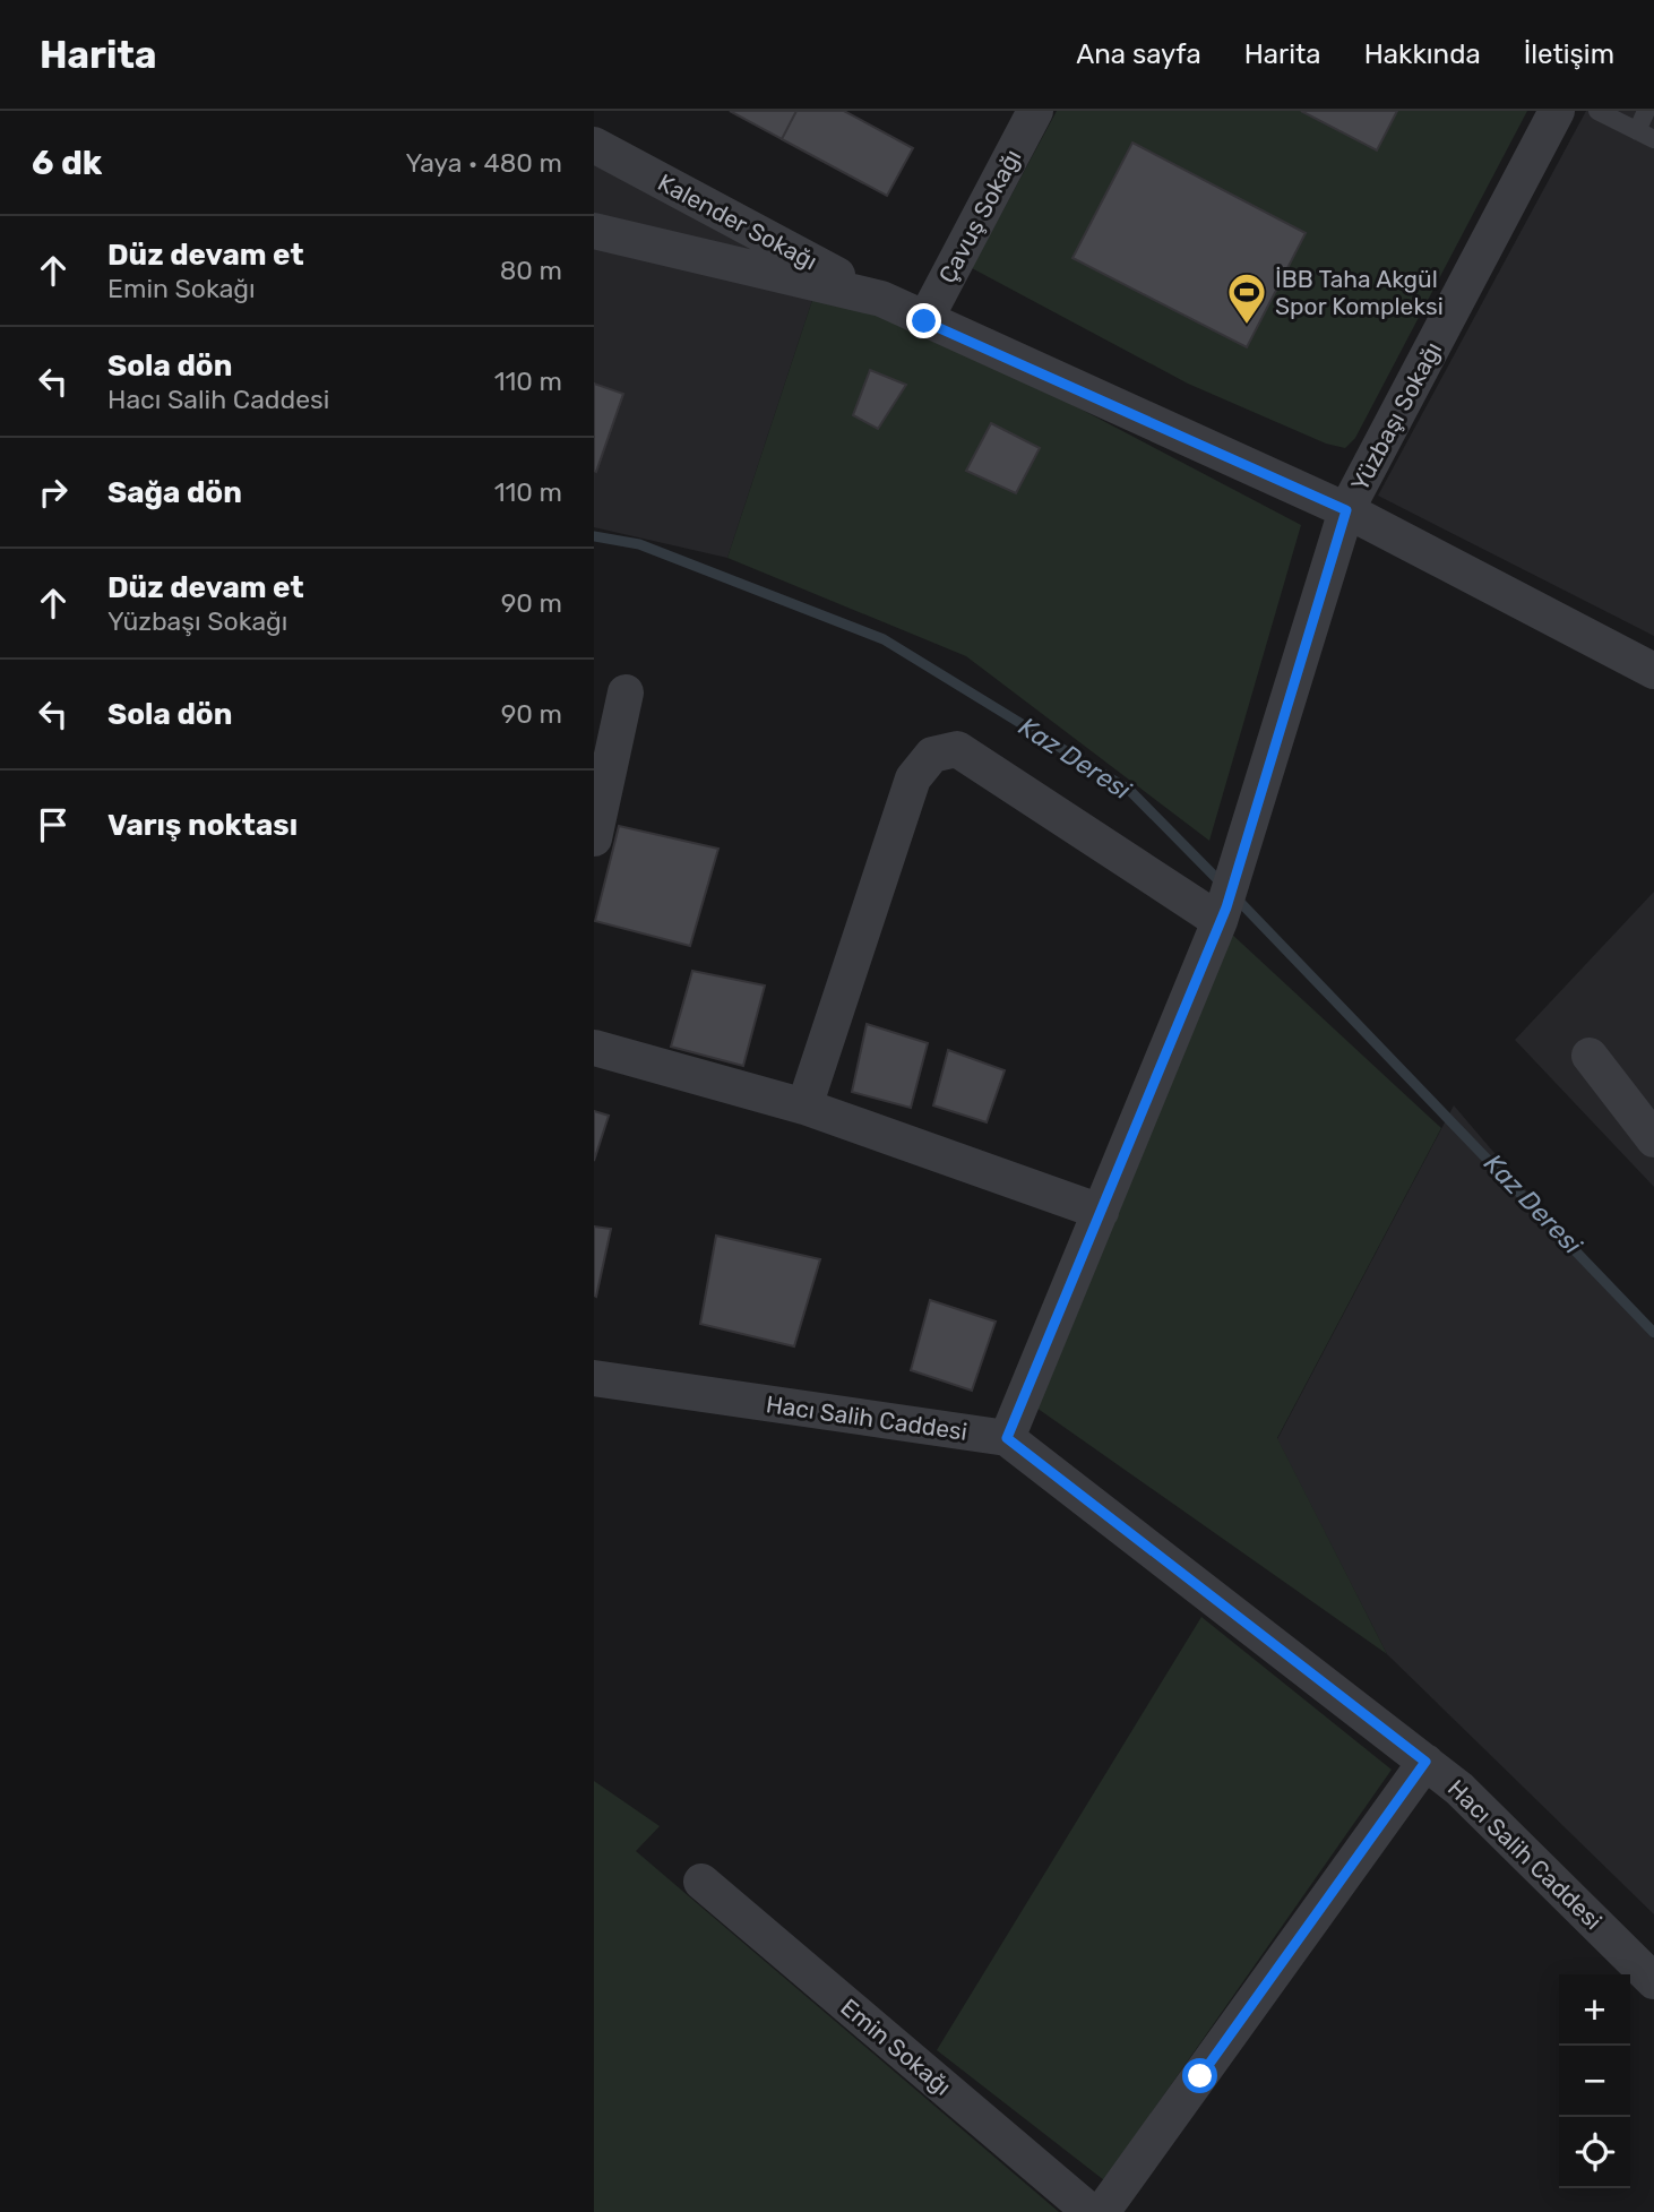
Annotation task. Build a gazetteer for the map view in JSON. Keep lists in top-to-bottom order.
{
  "streets": {
    "street": [
      "Çavuş Sokağı",
      "Kalender Sokağı",
      "Yüzbaşı Sokağı",
      "Hacı Salih Caddesi",
      "Emin Sokağı"
    ]
  },
  "crossings": [
    ["Yüzbaşı Sokağı", "Hacı Salih Caddesi"]
  ],
  "water": ["Kaz Deresi"],
  "places": {
    "sports": ["İBB Taha Akgül Spor Kompleksi"]
  },
  "page": {
    "header": "Harita",
    "nav": [
      "Ana sayfa",
      "Harita",
      "Hakkında",
      "İletişim"
    ],
    "heading": ["6 dk", "Yaya · 480 m"],
    "list": [
      ["Düz devam et", "Emin Sokağı", "80 m"],
      ["Sola dön", "Hacı Salih Caddesi", "110 m"],
      ["Sağa dön", "110 m"],
      ["Düz devam et", "Yüzbaşı Sokağı", "90 m"],
      ["Sola dön", "90 m"],
      "Varış noktası"
    ],
    "map_buttons": ["+", "−"]
  }
}
